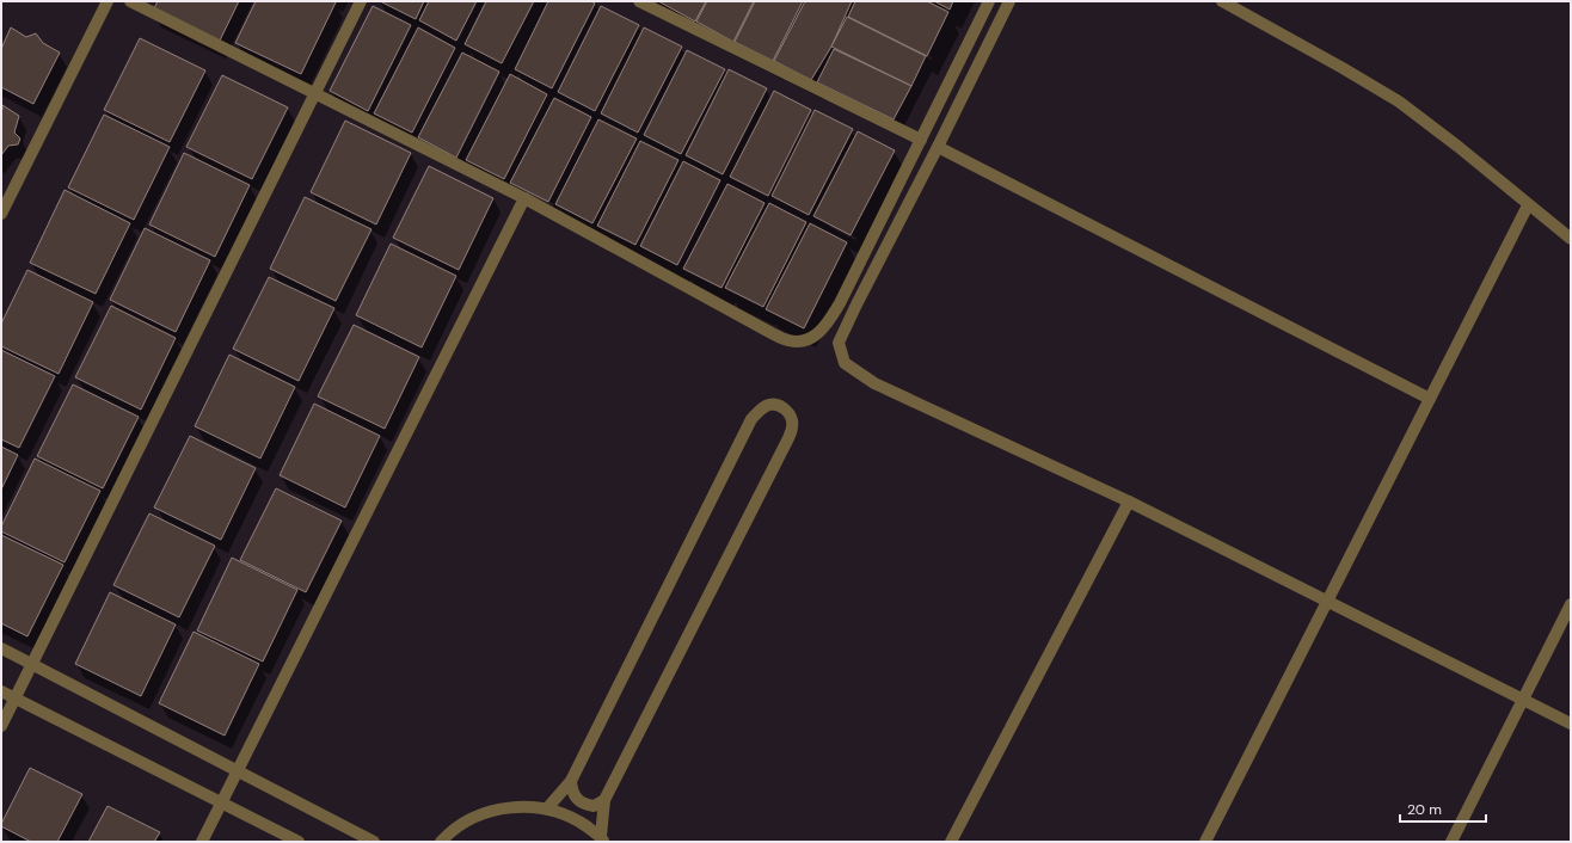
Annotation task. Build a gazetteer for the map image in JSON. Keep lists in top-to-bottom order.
{
  "scale_bar": "20 m"
}
